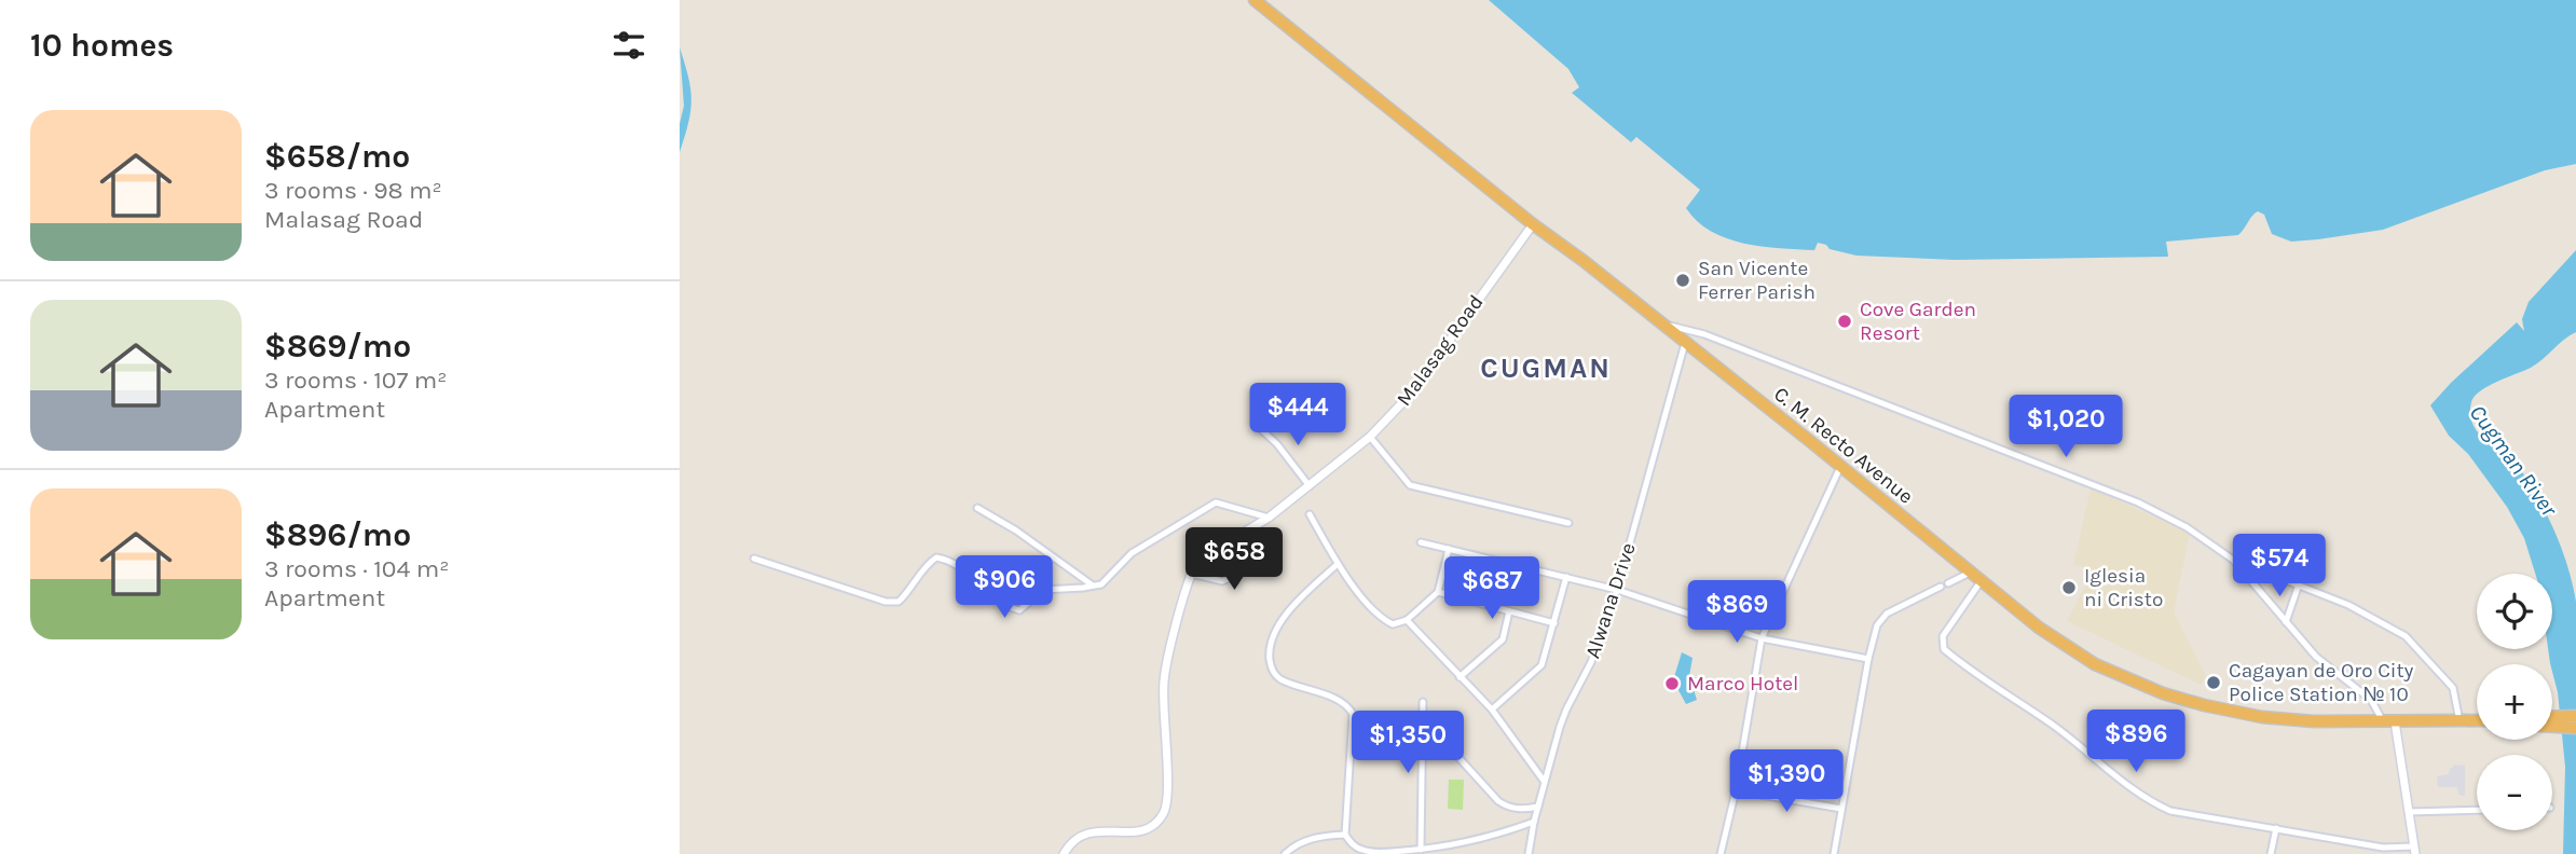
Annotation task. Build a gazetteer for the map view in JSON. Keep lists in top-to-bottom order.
{
  "streets": {
    "highway": ["C. M. Recto Avenue"],
    "street": ["Malasag Road", "Alwana Drive"]
  },
  "crossings": [
    ["Malasag Road", "C. M. Recto Avenue"],
    ["C. M. Recto Avenue", "Alwana Drive"]
  ],
  "districts": ["CUGMAN"],
  "water": ["Cugman River"],
  "places": [
    "San Vicente Ferrer Parish",
    "Cove Garden Resort",
    "Iglesia ni Cristo",
    "Cagayan de Oro City Police Station № 10",
    "Marco Hotel"
  ],
  "page": {
    "heading": "10 homes",
    "list": [
      {
        "name": "$658/mo",
        "note": "3 rooms · 98 m² · Malasag Road"
      },
      {
        "name": "$869/mo",
        "note": "3 rooms · 107 m² · Apartment"
      },
      {
        "name": "$896/mo",
        "note": "3 rooms · 104 m² · Apartment"
      }
    ],
    "price": [
      "$444",
      "$1,020",
      "$658",
      "$574",
      "$906",
      "$687",
      "$869",
      "$896",
      "$1,350",
      "$1,390"
    ],
    "map_buttons": ["+", "−"]
  }
}
